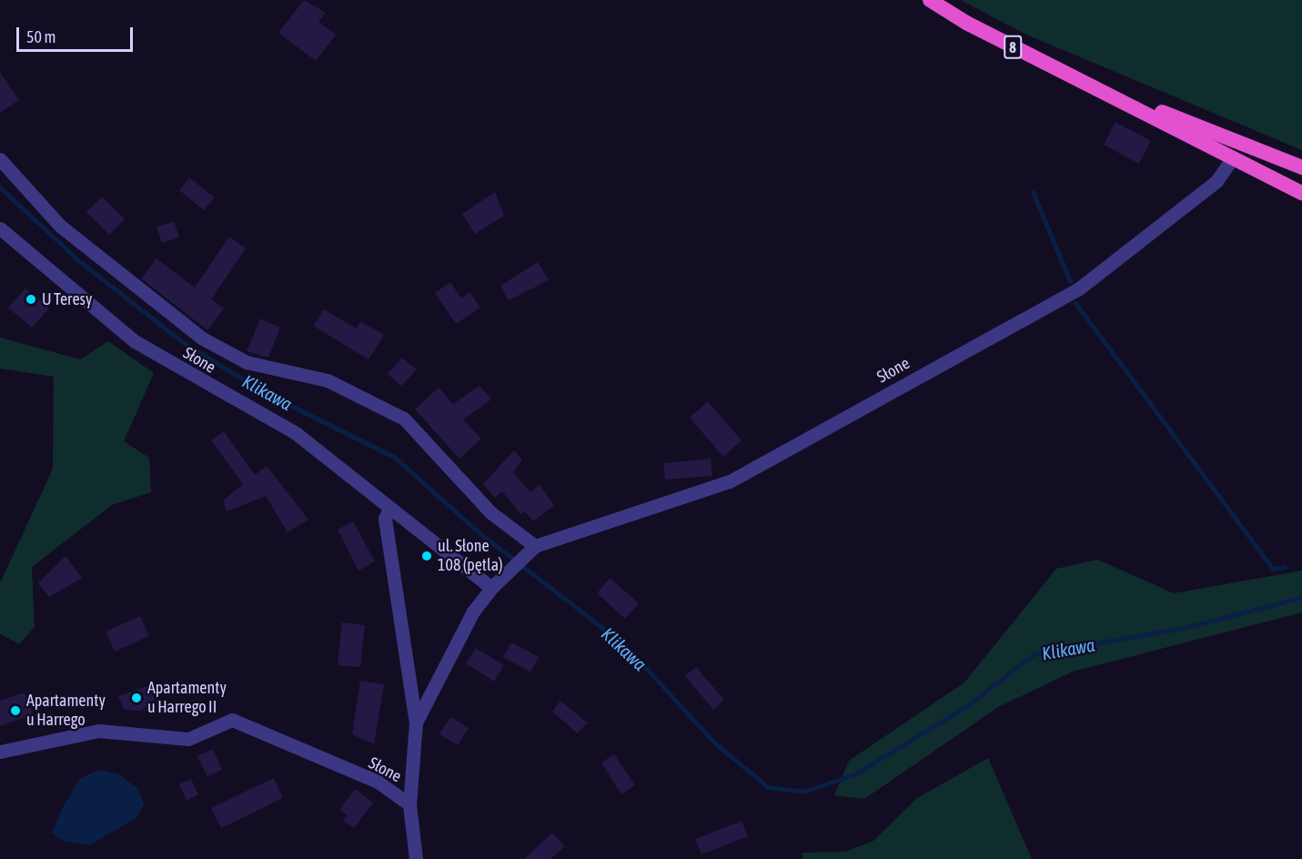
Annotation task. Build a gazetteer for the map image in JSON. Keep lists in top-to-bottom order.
{
  "streets": {
    "highway": ["8"],
    "street": ["Słone"]
  },
  "crossings": [
    ["8", "Słone"]
  ],
  "water": ["Klikawa"],
  "places": [
    "U Teresy",
    "ul. Słone 108 (pętla)",
    "Apartamenty u Harrego II",
    "Apartamenty u Harrego"
  ],
  "scale_bar": "50 m"
}
